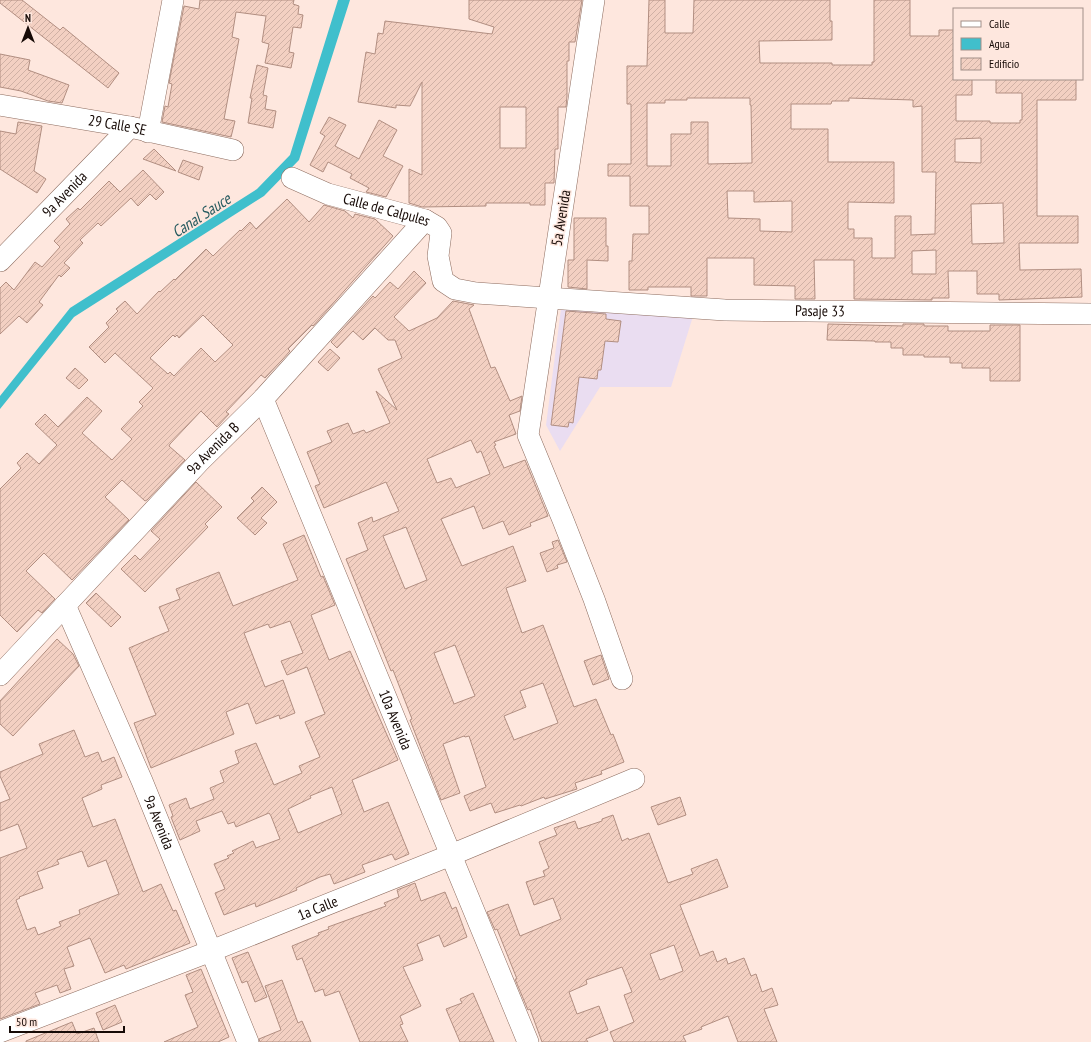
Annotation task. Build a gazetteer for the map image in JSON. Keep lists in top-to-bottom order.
{
  "streets": {
    "street": [
      "29 Calle SE",
      "9a Avenida",
      "Calle de Calpules",
      "5a Avenida",
      "Pasaje 33",
      "9a Avenida B",
      "10a Avenida",
      "1a Calle"
    ]
  },
  "crossings": [
    ["29 Calle SE", "9a Avenida"],
    ["9a Avenida", "9a Avenida B"],
    ["9a Avenida", "1a Calle"],
    ["Calle de Calpules", "5a Avenida"],
    ["Calle de Calpules", "Pasaje 33"],
    ["Calle de Calpules", "9a Avenida B"],
    ["5a Avenida", "Pasaje 33"],
    ["9a Avenida B", "10a Avenida"],
    ["10a Avenida", "1a Calle"]
  ],
  "water": ["Canal Sauce"],
  "legend": ["Calle", "Agua", "Edificio"],
  "scale_bar": "50 m",
  "north": "top"
}
